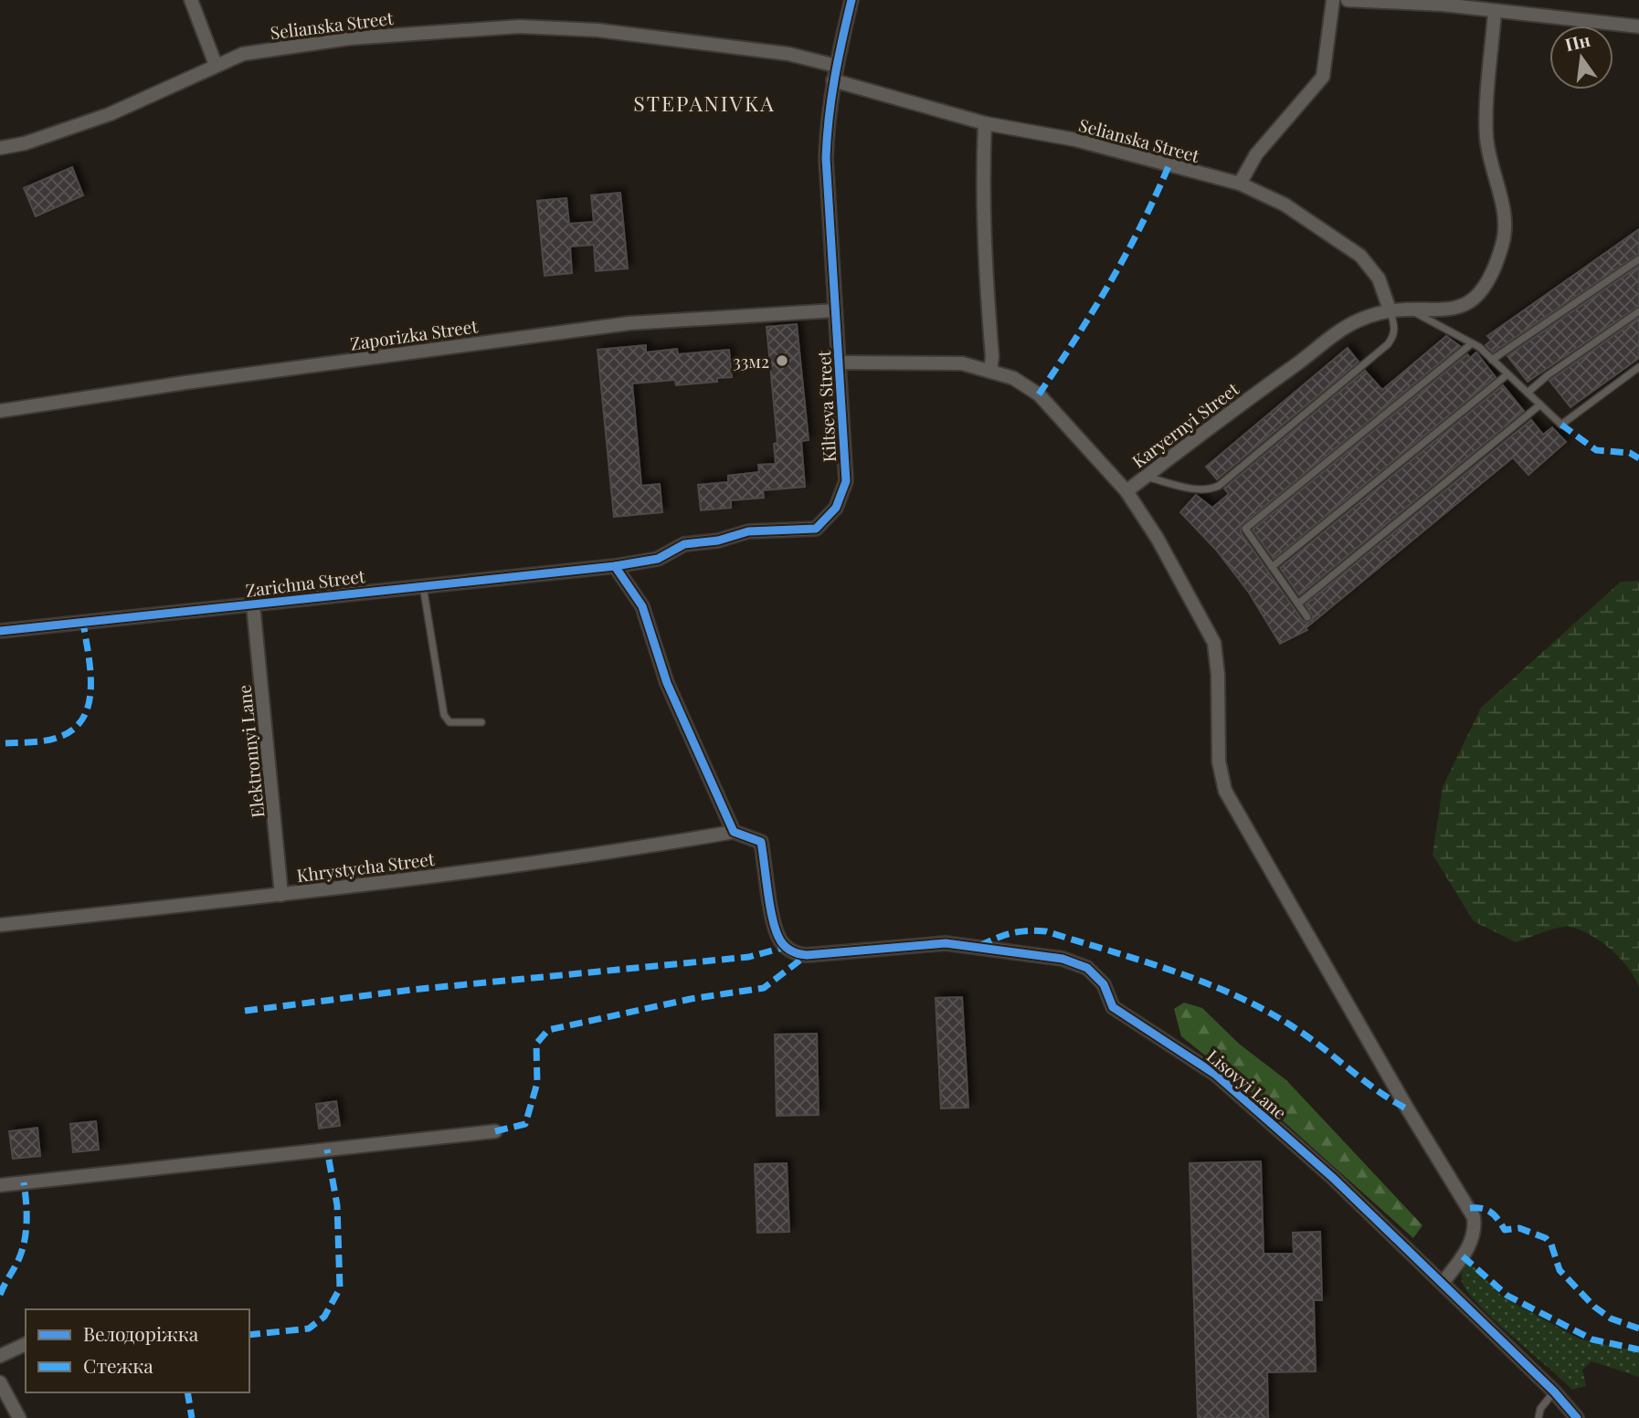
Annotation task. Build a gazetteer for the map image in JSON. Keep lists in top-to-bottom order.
{
  "streets": {
    "street": [
      "Selianska Street",
      "Zaporizka Street",
      "Kiltseva Street",
      "Karyernyi Street",
      "Zarichna Street",
      "Elektronnyi Lane",
      "Khrystycha Street",
      "Lisovyi Lane"
    ]
  },
  "crossings": [
    ["Selianska Street", "Kiltseva Street"],
    ["Selianska Street", "Karyernyi Street"],
    ["Zaporizka Street", "Kiltseva Street"],
    ["Kiltseva Street", "Karyernyi Street"],
    ["Kiltseva Street", "Zarichna Street"],
    ["Zarichna Street", "Elektronnyi Lane"],
    ["Elektronnyi Lane", "Khrystycha Street"],
    ["Khrystycha Street", "Lisovyi Lane"]
  ],
  "districts": ["STEPANIVKA"],
  "places": ["33м2"],
  "legend": ["Велодоріжка", "Стежка"],
  "north": "top"
}
